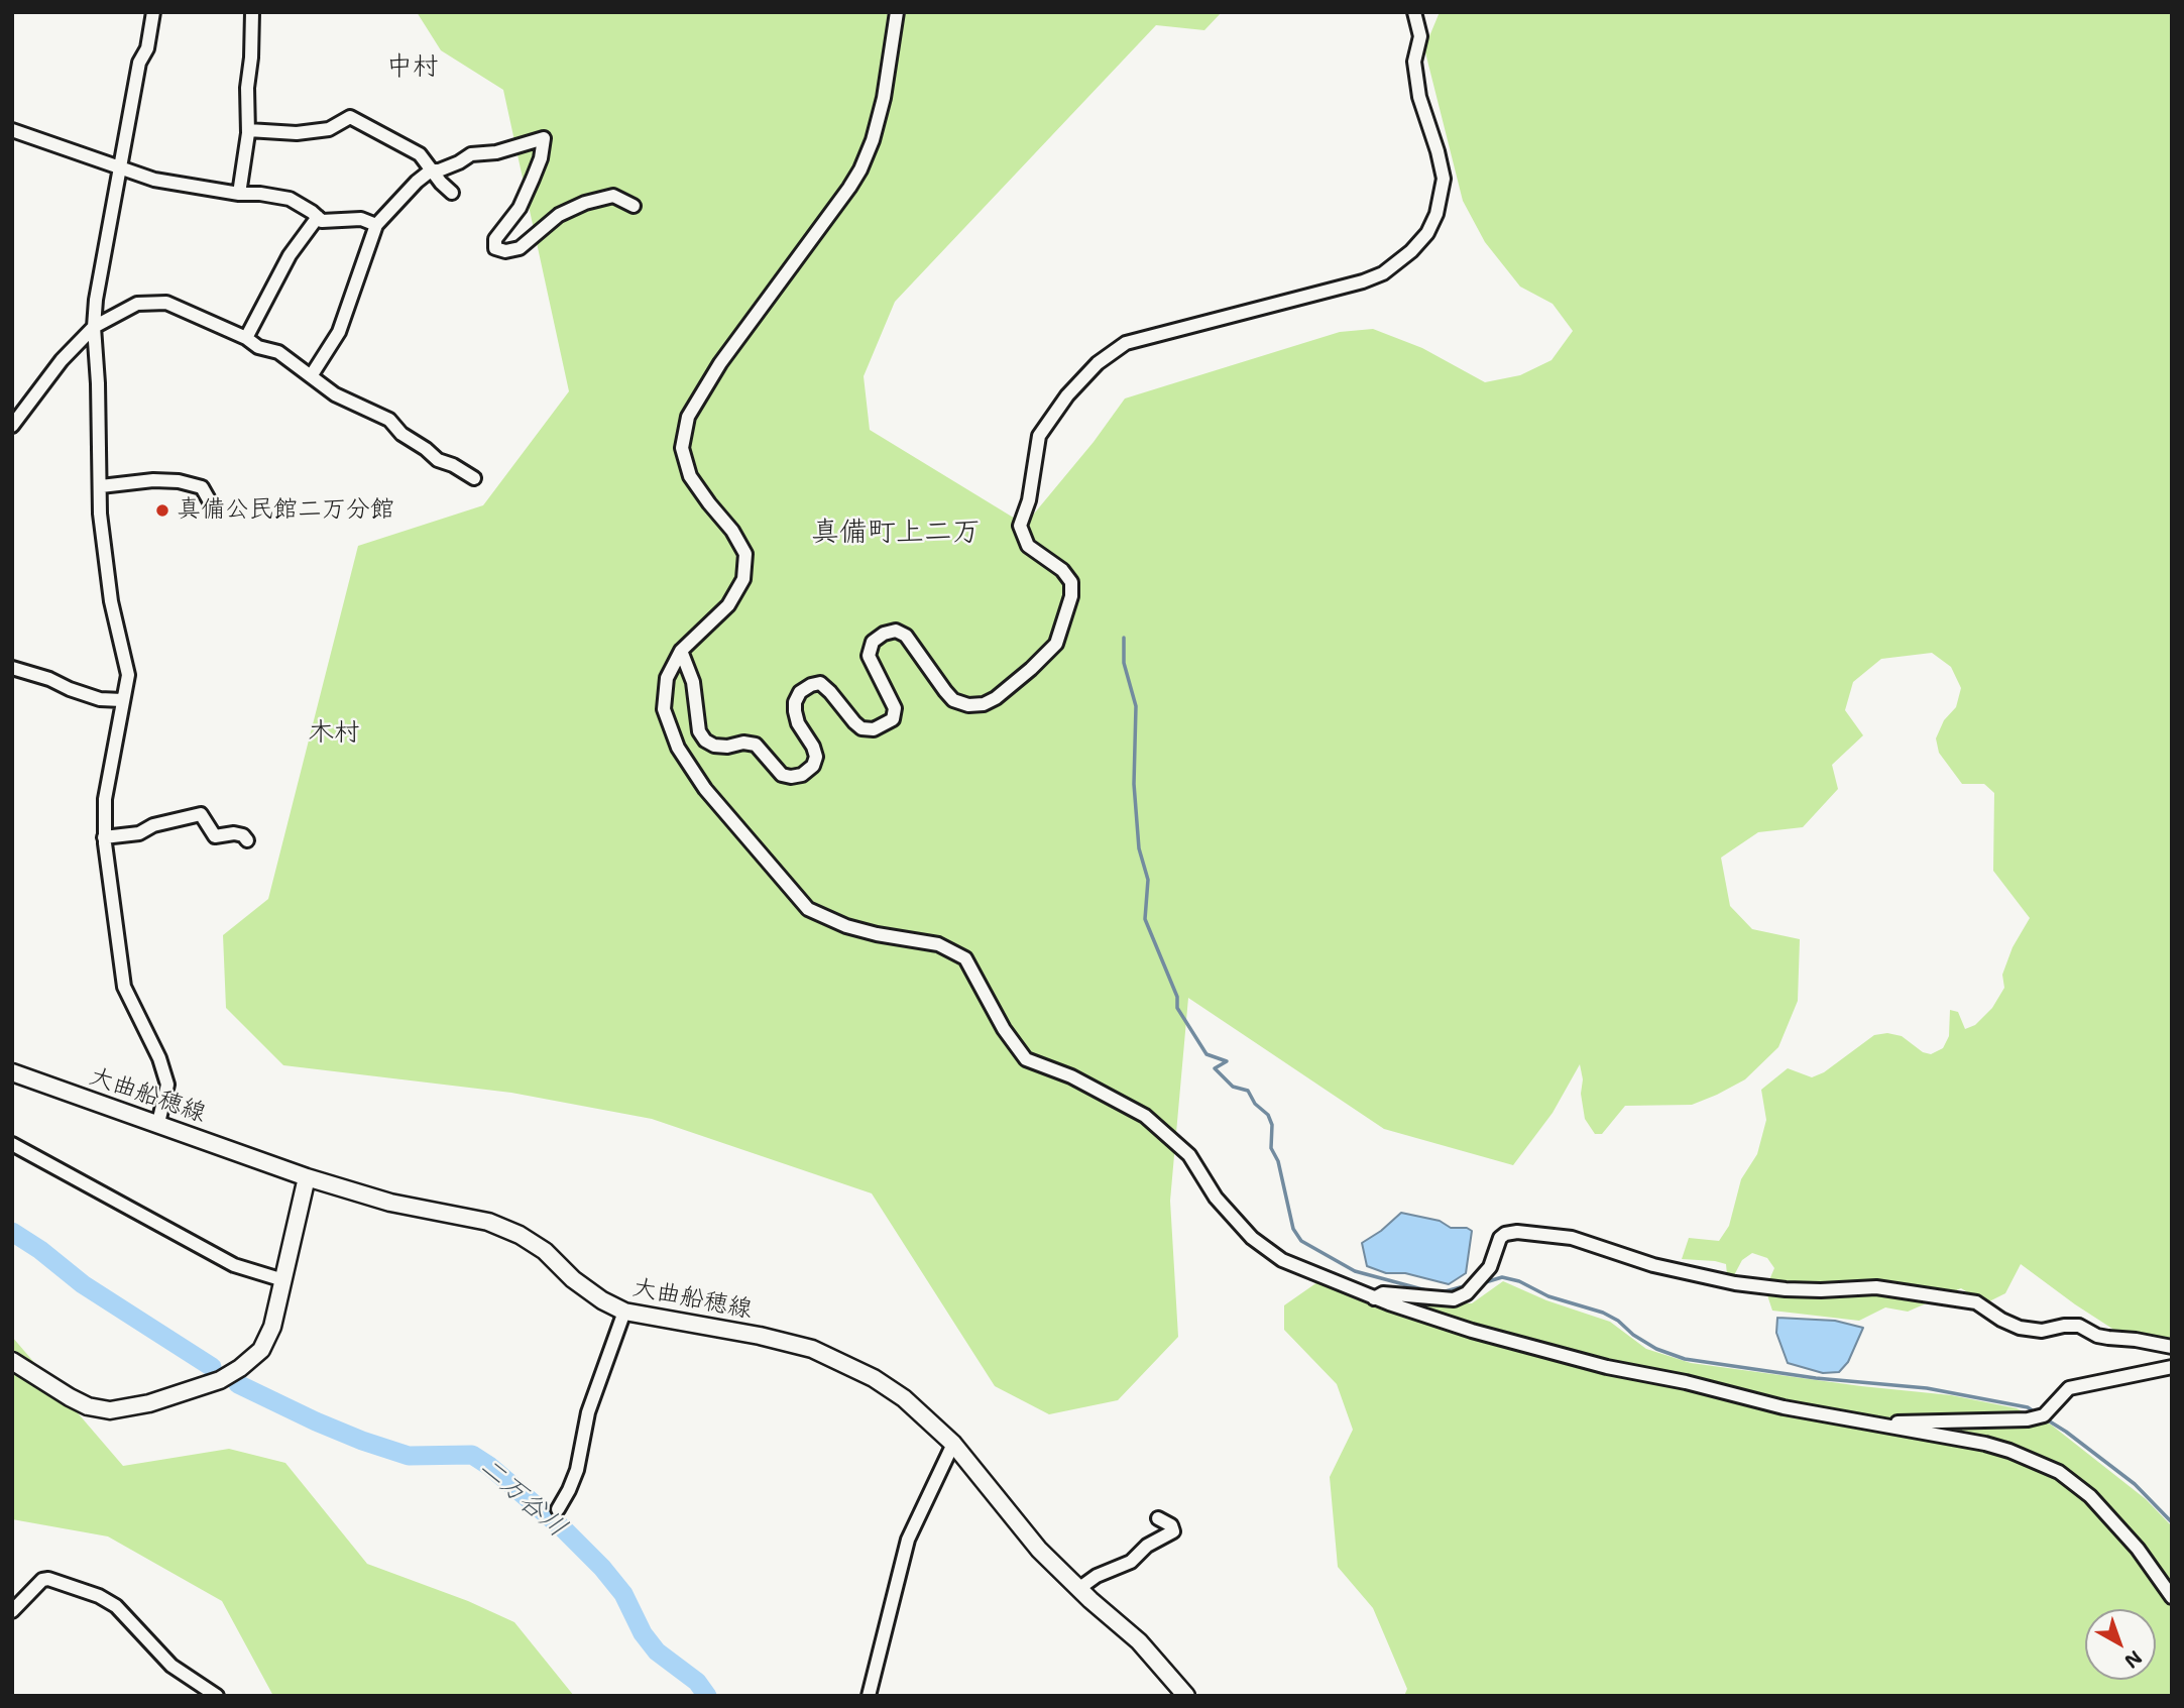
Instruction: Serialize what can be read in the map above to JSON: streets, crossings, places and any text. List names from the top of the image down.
{
  "streets": {
    "main road": ["大曲船穂線"]
  },
  "districts": ["中村", "真備町上二万", "木村"],
  "water": ["二万谷川"],
  "places": ["真備公民館二万分館"],
  "north": "bottom right"
}
